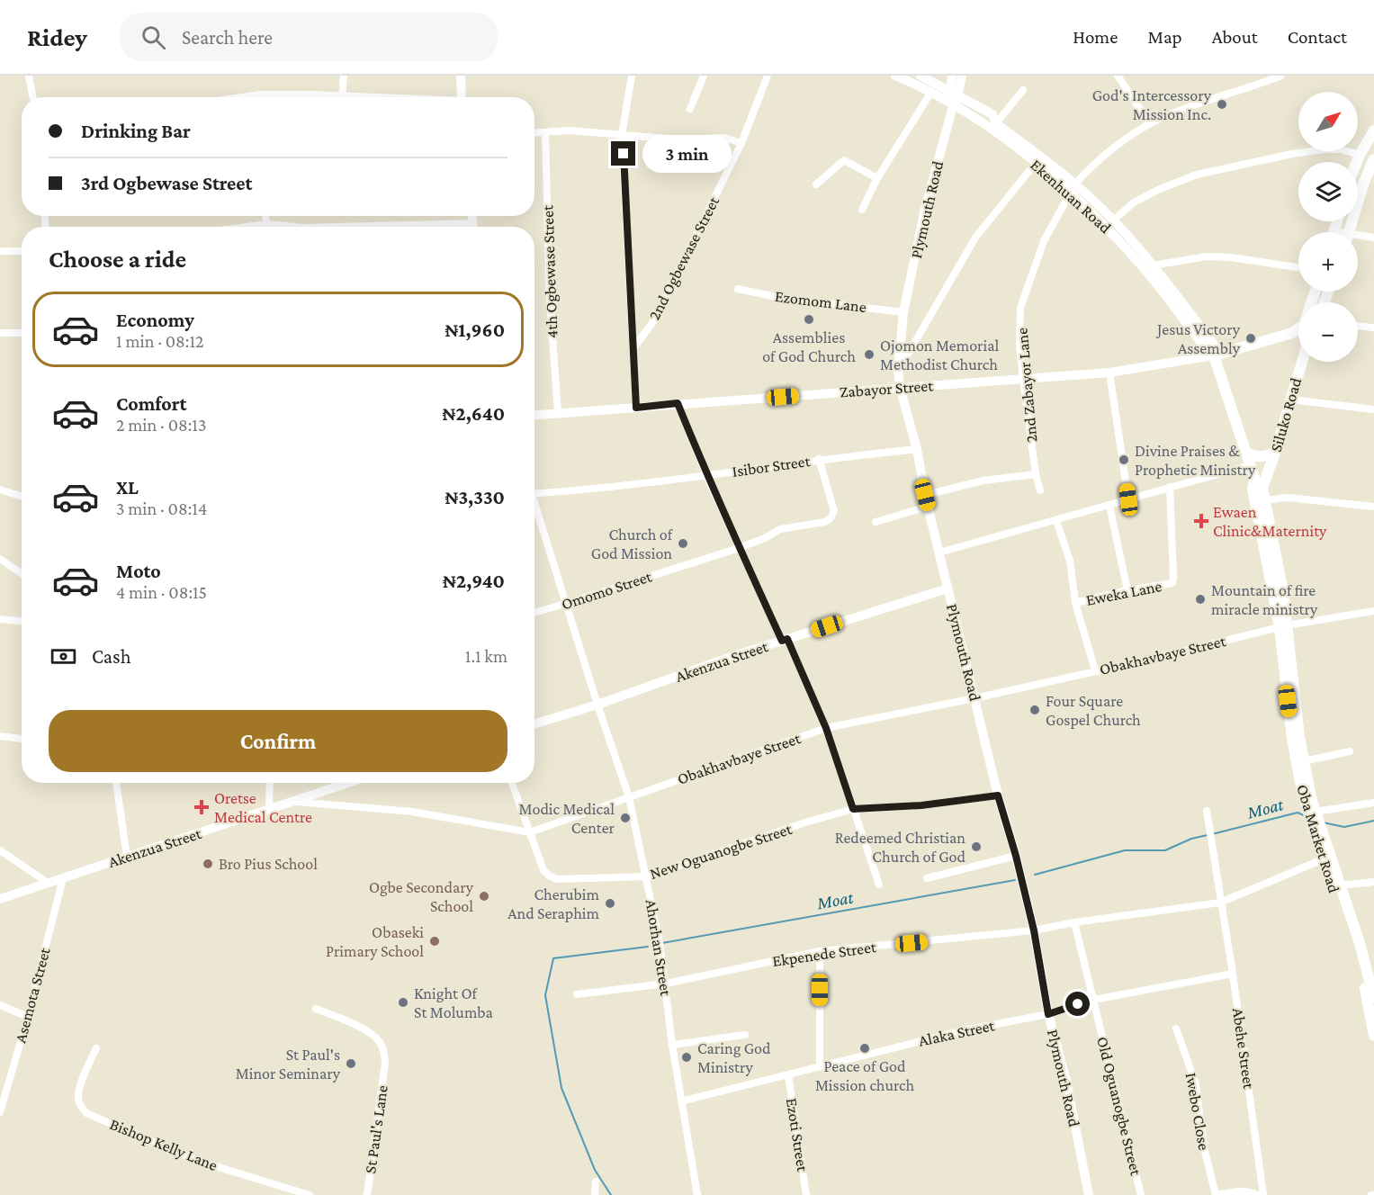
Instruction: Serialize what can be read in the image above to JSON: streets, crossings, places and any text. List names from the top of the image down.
{
  "streets": {
    "main road": [
      "Ekenhuan Road",
      "Zabayor Street",
      "Siluko Road",
      "Oba Market Road"
    ],
    "street": [
      "Plymouth Road",
      "2nd Ogbewase Street",
      "4th Ogbewase Street",
      "Ezomom Lane",
      "2nd Zabayor Lane",
      "Isibor Street",
      "Omomo Street",
      "Eweka Lane",
      "Obakhavbaye Street",
      "Akenzua Street",
      "New Oguanogbe Street",
      "Ahorhan Street",
      "Ekpenede Street",
      "Asemota Street",
      "Alaka Street",
      "Abehe Street",
      "Old Oguanogbe Street",
      "Iwebo Close",
      "St Paul's Lane",
      "Ezoti Street",
      "Bishop Kelly Lane"
    ]
  },
  "crossings": [
    ["Ekenhuan Road", "Plymouth Road"],
    ["Ekenhuan Road", "2nd Zabayor Lane"],
    ["Ekenhuan Road", "Zabayor Street"],
    ["Ekenhuan Road", "Siluko Road"],
    ["Ekenhuan Road", "Oba Market Road"],
    ["Plymouth Road", "Ezomom Lane"],
    ["Plymouth Road", "Zabayor Street"],
    ["Plymouth Road", "Isibor Street"],
    ["Plymouth Road", "Obakhavbaye Street"],
    ["Plymouth Road", "Akenzua Street"],
    ["Plymouth Road", "New Oguanogbe Street"],
    ["Plymouth Road", "Ekpenede Street"],
    ["Plymouth Road", "Alaka Street"],
    ["4th Ogbewase Street", "Zabayor Street"],
    ["2nd Zabayor Lane", "Zabayor Street"],
    ["Siluko Road", "Oba Market Road"],
    ["Isibor Street", "Omomo Street"],
    ["Omomo Street", "Ahorhan Street"],
    ["Obakhavbaye Street", "Akenzua Street"],
    ["Obakhavbaye Street", "Oba Market Road"],
    ["Obakhavbaye Street", "New Oguanogbe Street"],
    ["Obakhavbaye Street", "Ahorhan Street"],
    ["Akenzua Street", "Ahorhan Street"],
    ["Akenzua Street", "Asemota Street"],
    ["Oba Market Road", "Ekpenede Street"],
    ["New Oguanogbe Street", "Ahorhan Street"],
    ["Ahorhan Street", "Ekpenede Street"],
    ["Ahorhan Street", "Alaka Street"],
    ["Ekpenede Street", "Abehe Street"],
    ["Ekpenede Street", "Old Oguanogbe Street"],
    ["Alaka Street", "Abehe Street"],
    ["Alaka Street", "Old Oguanogbe Street"],
    ["Alaka Street", "Ezoti Street"]
  ],
  "water": ["Moat"],
  "places": {
    "other": [
      "God's Intercessory Mission Inc.",
      "Assemblies of God Church",
      "Jesus Victory Assembly",
      "Ojomon Memorial Methodist Church",
      "Divine Praises & Prophetic Ministry",
      "Church of God Mission",
      "Mountain of fire miracle ministry",
      "Four Square Gospel Church",
      "Modic Medical Center",
      "Redeemed Christian Church of God",
      "Bro Pius School",
      "Ogbe Secondary School",
      "Cherubim And Seraphim",
      "Obaseki Primary School",
      "Knight Of St Molumba",
      "Peace of God Mission church",
      "Caring God Ministry",
      "St Paul's Minor Seminary"
    ],
    "health": ["Ewaen Clinic&Maternity", "Oretse Medical Centre"]
  },
  "north": "top right",
  "page": {
    "header": "Ridey",
    "search": "Search here",
    "nav": [
      "Home",
      "Map",
      "About",
      "Contact"
    ],
    "map_buttons": ["+", "−"],
    "banner": ["Drinking Bar", "3rd Ogbewase Street"],
    "bubble": "3 min",
    "heading": "Choose a ride",
    "list": [
      {
        "name": "Economy",
        "note": "1 min · 08:12",
        "value": "₦1,960"
      },
      {
        "name": "Comfort",
        "note": "2 min · 08:13",
        "value": "₦2,640"
      },
      {
        "name": "XL",
        "note": "3 min · 08:14",
        "value": "₦3,330"
      },
      {
        "name": "Moto",
        "note": "4 min · 08:15",
        "value": "₦2,940"
      }
    ],
    "pay": ["Cash", "1.1 km"],
    "buttons": "Confirm"
  }
}
